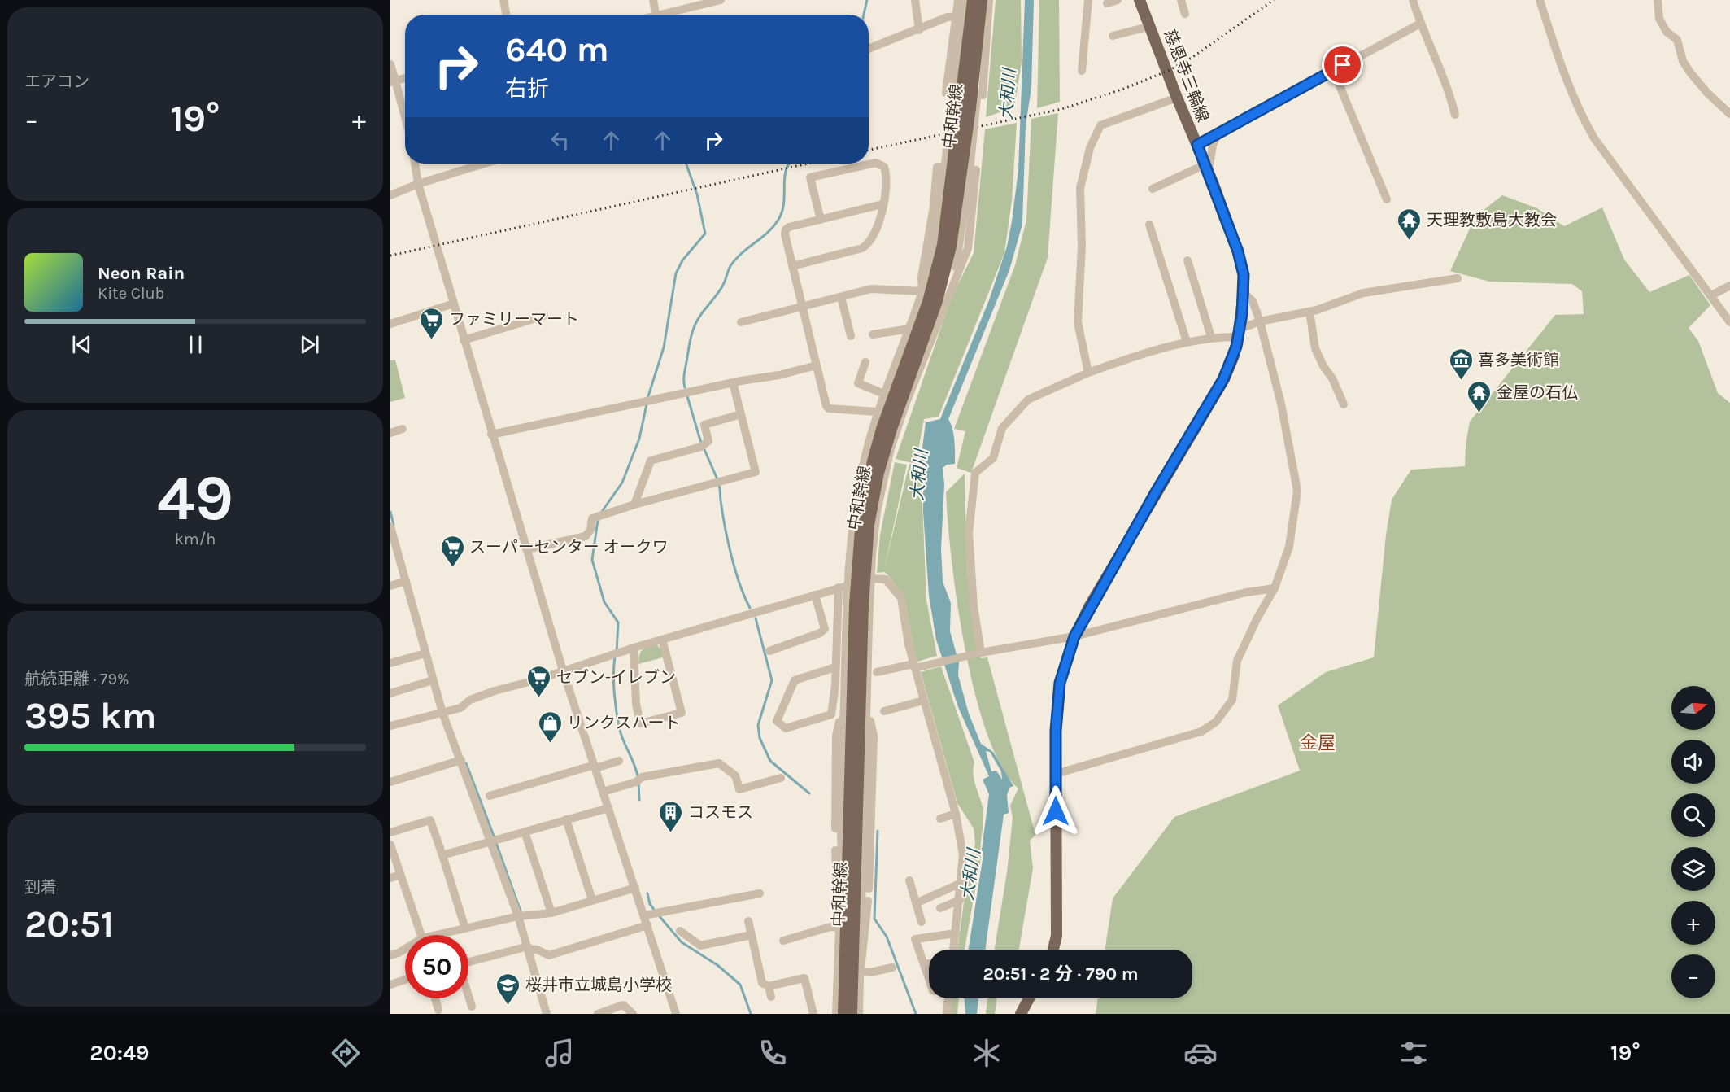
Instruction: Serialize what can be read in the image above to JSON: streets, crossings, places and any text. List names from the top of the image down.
{
  "streets": {
    "main road": ["慈恩寺三輪線", "中和幹線"]
  },
  "districts": ["金屋"],
  "water": ["大和川"],
  "places": {
    "temple": ["天理教敷島大教会", "金屋の石仏"],
    "supermarket": ["ファミリーマート", "スーパーセンター オークワ", "セブン-イレブン"],
    "museum": ["喜多美術館"],
    "shop": ["リンクスハート"],
    "building": ["コスモス"],
    "school or university": ["桜井市立城島小学校"]
  },
  "north": "right",
  "page": {
    "tile": [
      "エアコン",
      ["49", "km/h"],
      ["航続距離 · 79%", "395 km"],
      ["到着", "20:51"]
    ],
    "turn": ["640 m", "右折"],
    "heat": ["−", "19°", "+"],
    "song": ["Neon Rain", "Kite Club"],
    "map_buttons": ["+", "−"],
    "limit": "50",
    "trip": "20:51 · 2 分 · 790 m",
    "tabs": ["20:49", "19°"]
  }
}
